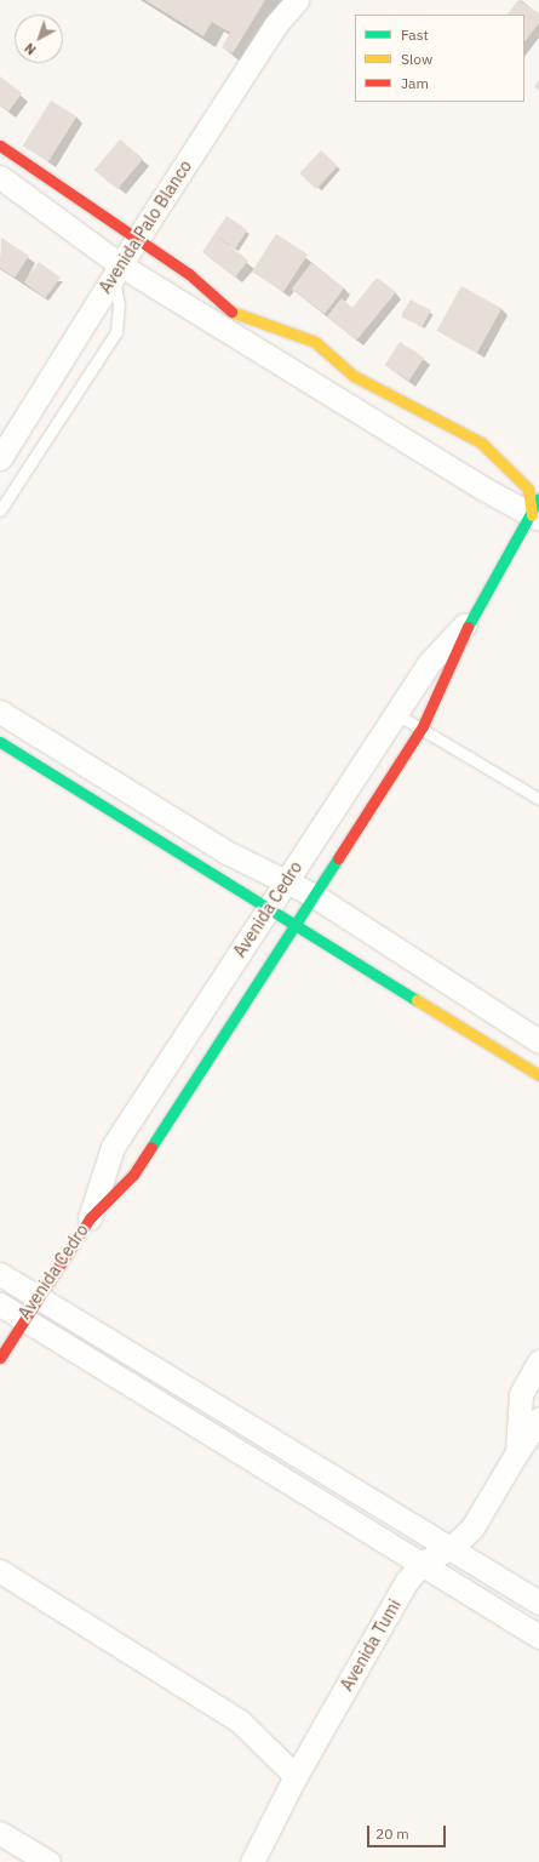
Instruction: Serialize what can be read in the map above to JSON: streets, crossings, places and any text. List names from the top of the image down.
{
  "streets": {
    "street": ["Avenida Palo Blanco", "Avenida Cedro", "Avenida Tumi"]
  },
  "legend": ["Fast", "Slow", "Jam"],
  "scale_bar": "20 m",
  "north": "bottom left"
}
